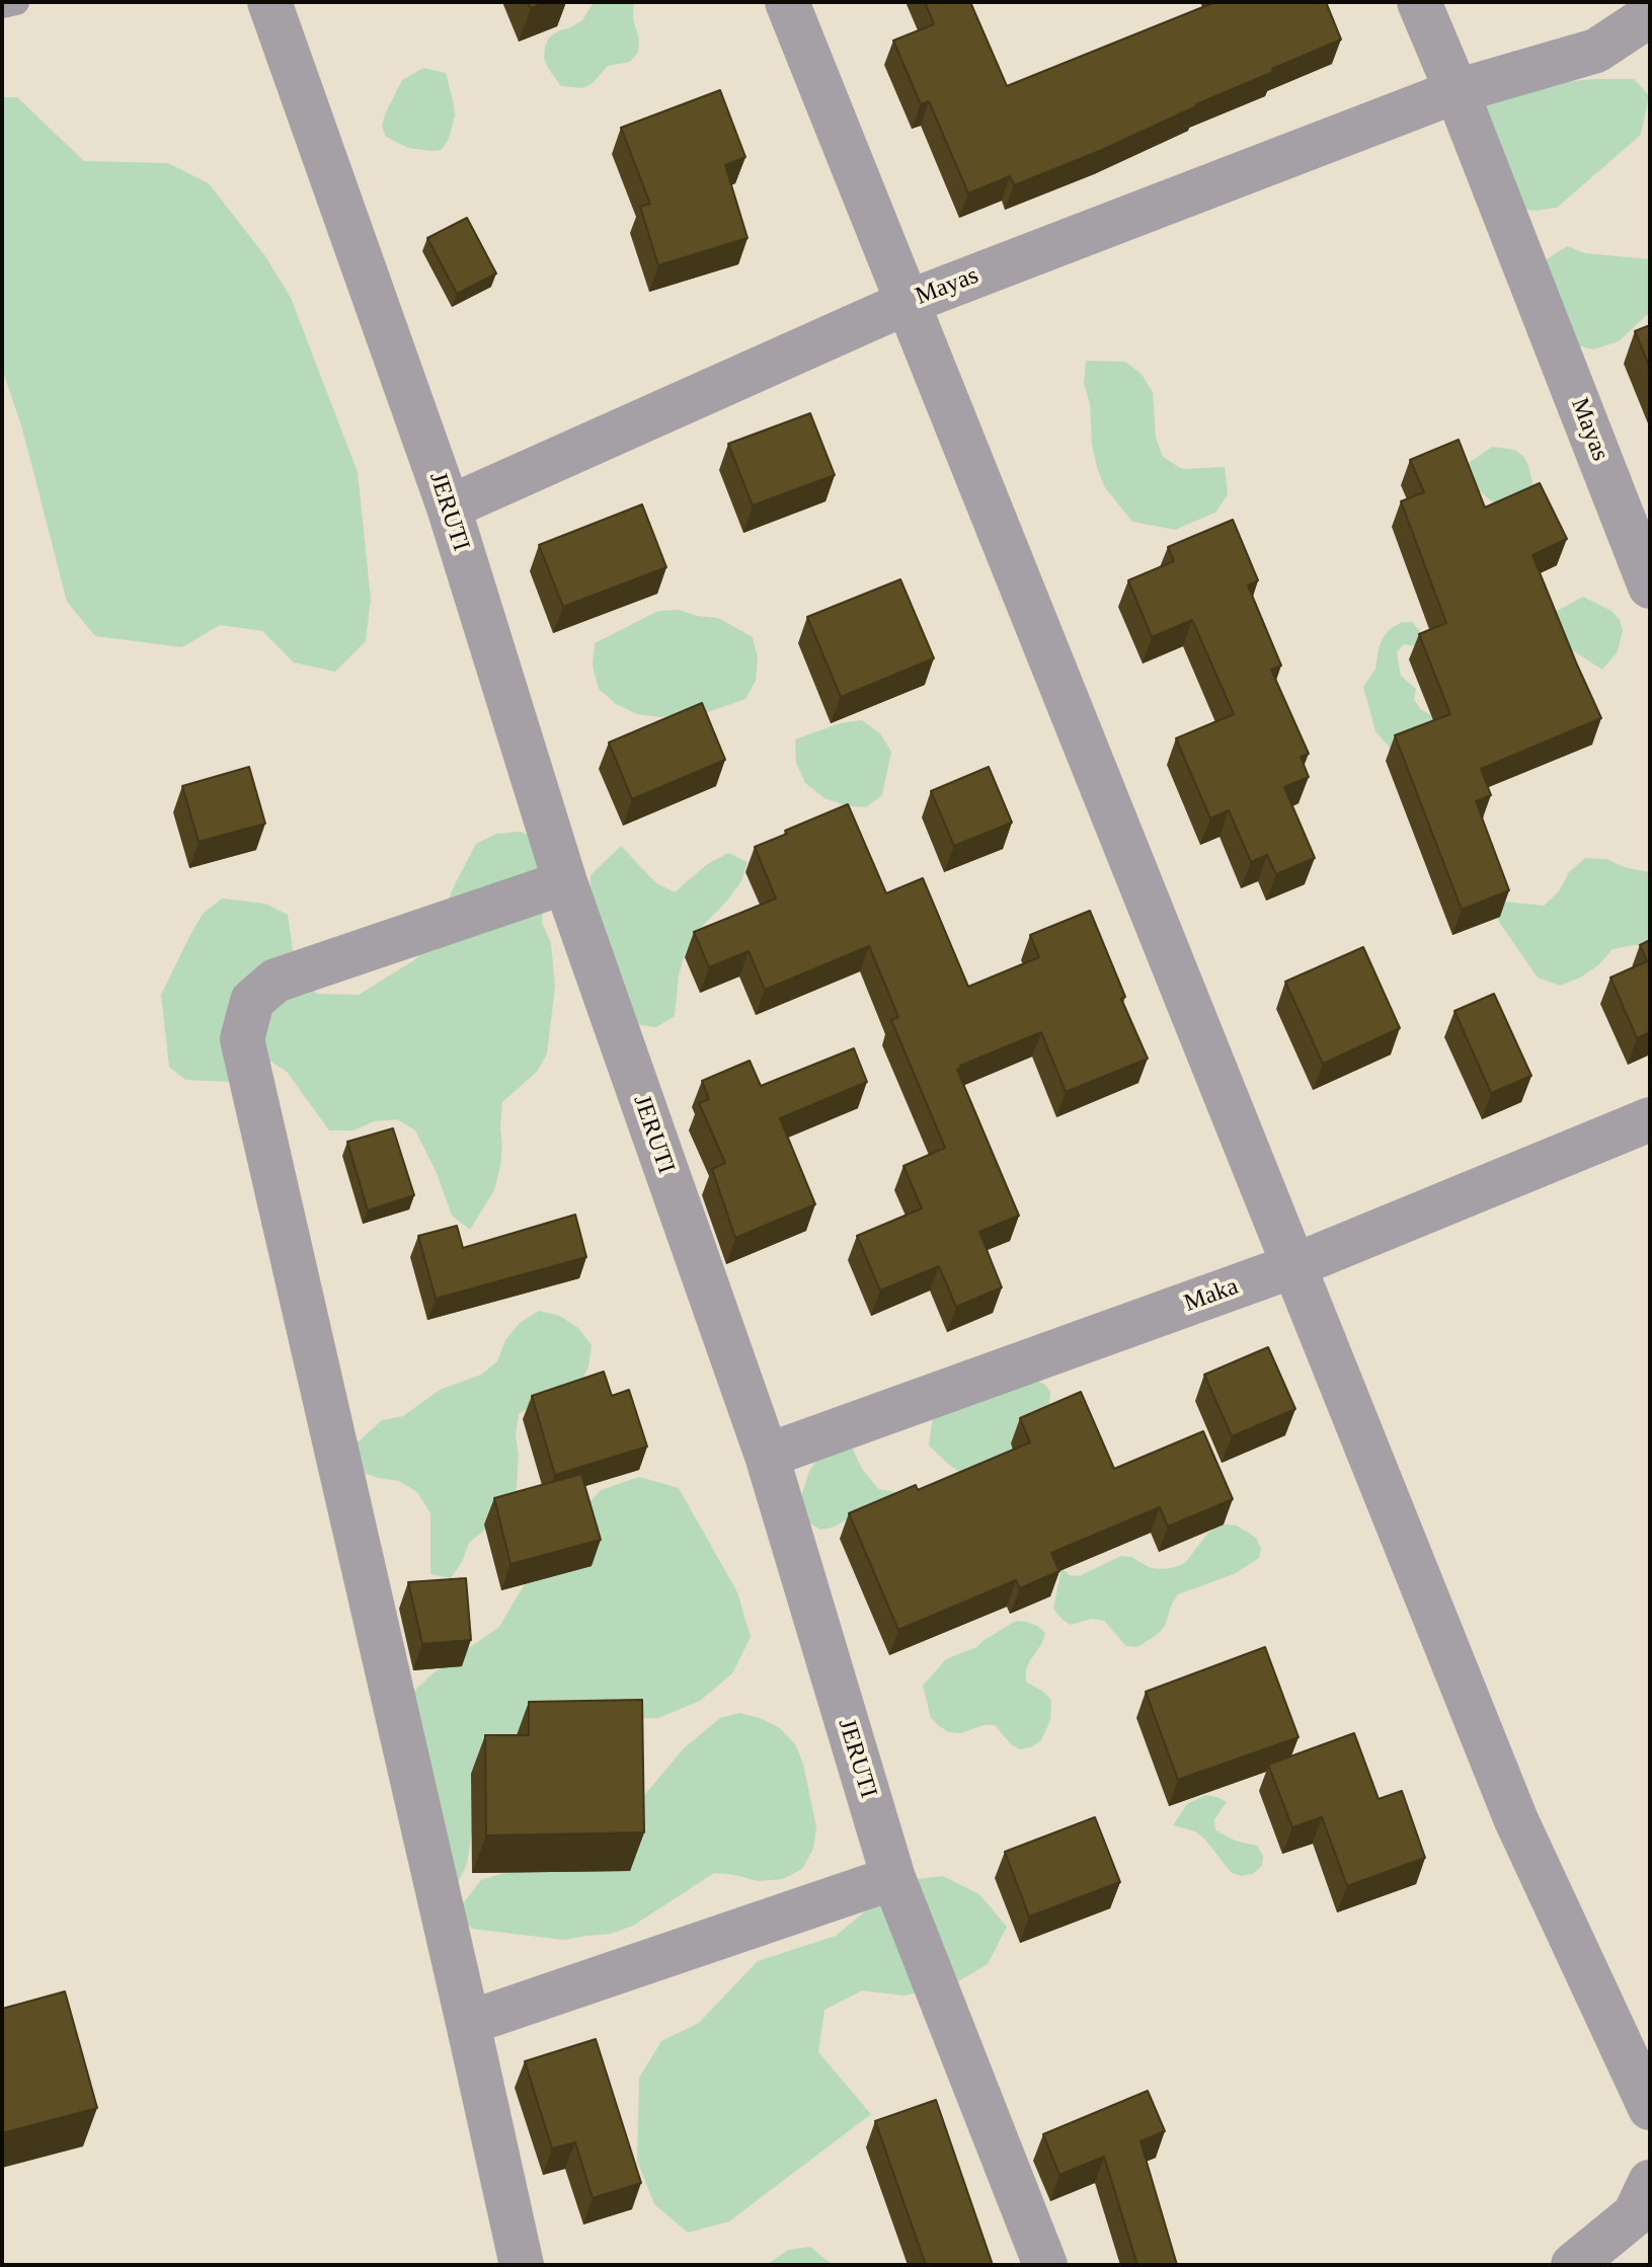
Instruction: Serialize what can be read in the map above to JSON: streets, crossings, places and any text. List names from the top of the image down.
{
  "streets": {
    "street": ["Mayas", "JERUTI", "Maka"]
  },
  "crossings": [
    ["Mayas", "JERUTI"],
    ["JERUTI", "Maka"]
  ]
}
